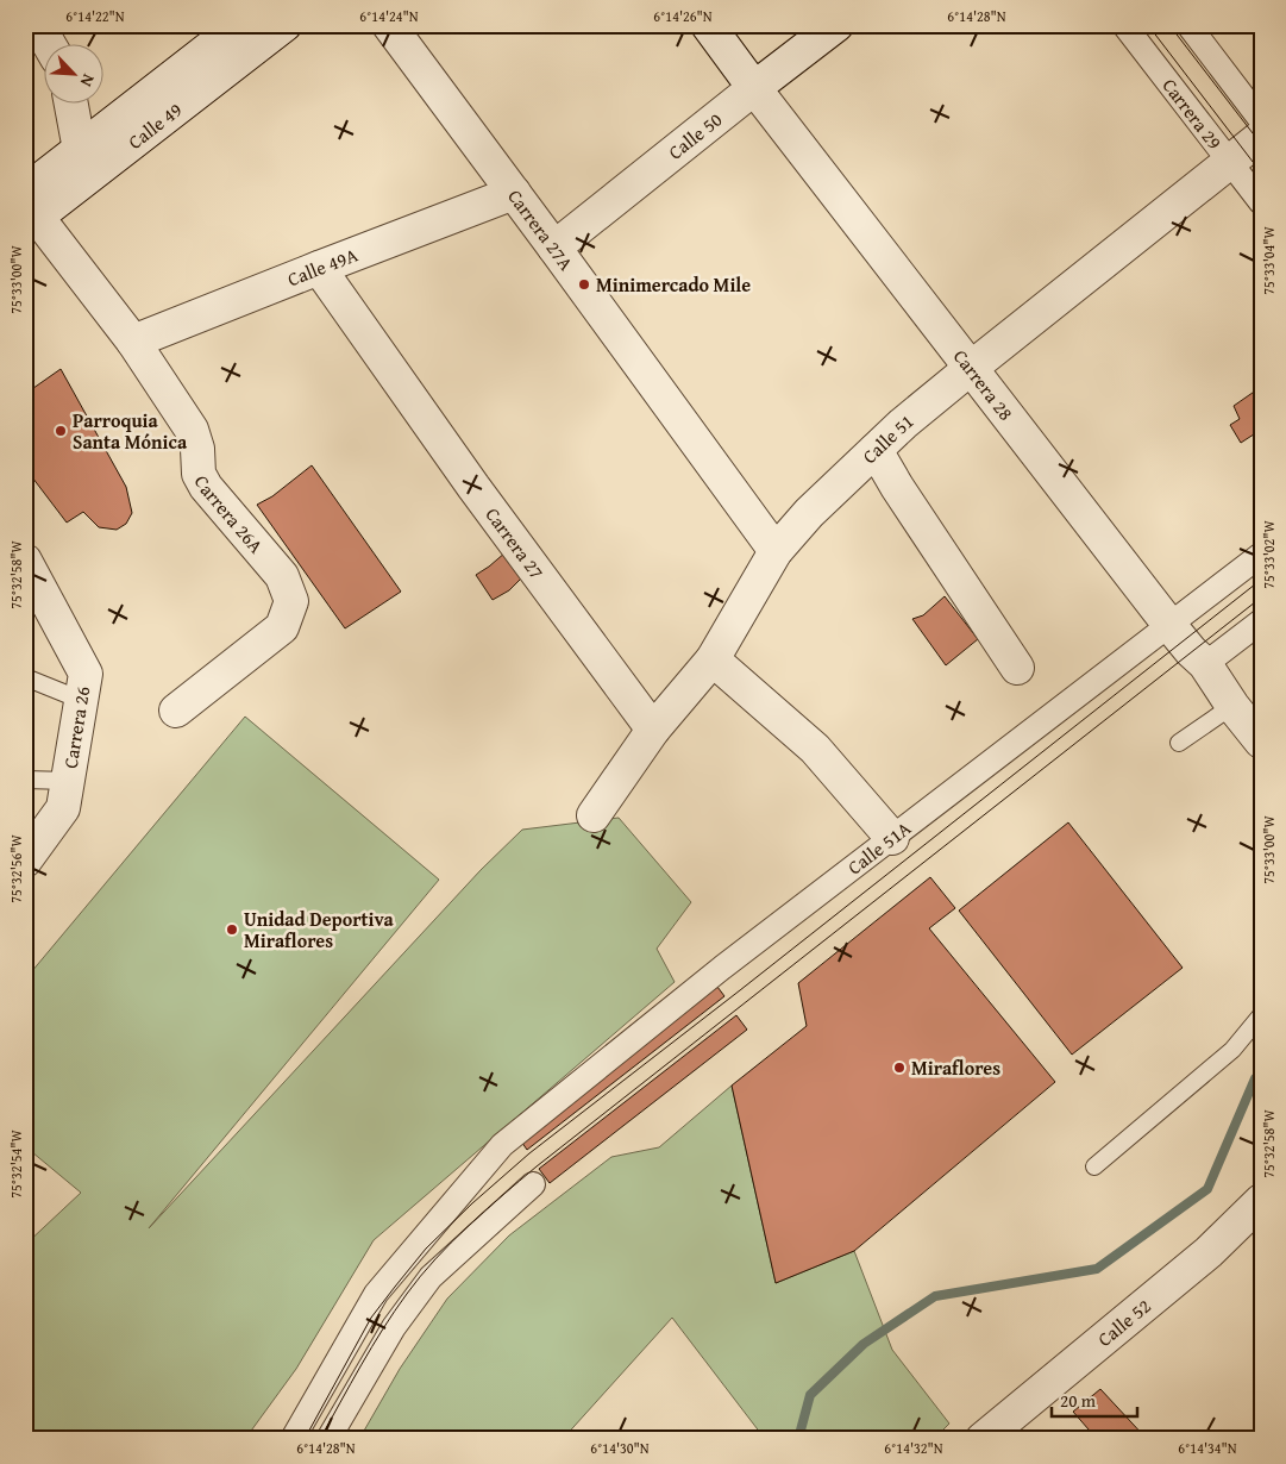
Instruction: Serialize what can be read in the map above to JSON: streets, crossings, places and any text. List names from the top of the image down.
{
  "streets": {
    "street": [
      "Carrera 29",
      "Calle 49",
      "Calle 50",
      "Carrera 27A",
      "Calle 49A",
      "Carrera 28",
      "Calle 51",
      "Carrera 26A",
      "Carrera 27",
      "Carrera 26",
      "Calle 51A",
      "Calle 52"
    ]
  },
  "crossings": [
    ["Carrera 29", "Calle 51"],
    ["Calle 49", "Carrera 26A"],
    ["Calle 50", "Carrera 27A"],
    ["Calle 50", "Carrera 28"],
    ["Carrera 27A", "Calle 49A"],
    ["Carrera 27A", "Calle 51"],
    ["Calle 49A", "Carrera 26A"],
    ["Calle 49A", "Carrera 27"],
    ["Carrera 28", "Calle 51"],
    ["Carrera 28", "Calle 51A"],
    ["Calle 51", "Carrera 27"]
  ],
  "places": [
    "Minimercado Mile",
    "Parroquia Santa Mónica",
    "Unidad Deportiva Miraflores",
    "Miraflores"
  ],
  "scale_bar": "20 m",
  "north": "bottom right",
  "coordinates": [
    "6°14'22\"N",
    "6°14'24\"N",
    "6°14'26\"N",
    "6°14'28\"N",
    "75°33'04\"W",
    "75°33'00\"W",
    "75°33'02\"W",
    "75°32'58\"W",
    "75°32'56\"W",
    "75°32'54\"W",
    "6°14'30\"N",
    "6°14'32\"N",
    "6°14'34\"N"
  ]
}
